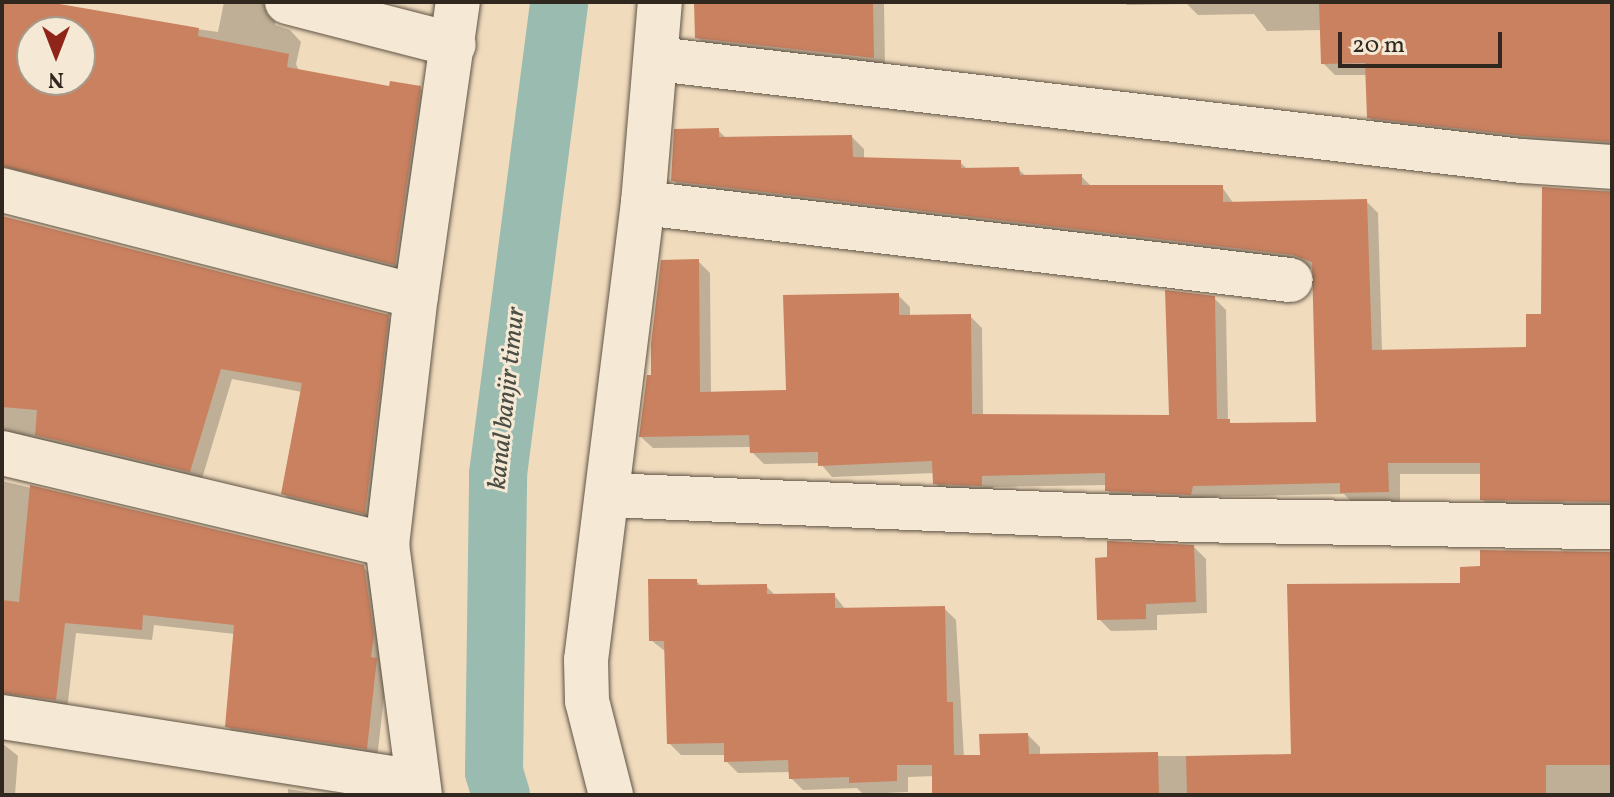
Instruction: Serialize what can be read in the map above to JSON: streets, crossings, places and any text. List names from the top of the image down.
{
  "water": ["kanal banjir timur"],
  "scale_bar": "20 m",
  "north": "bottom"
}
